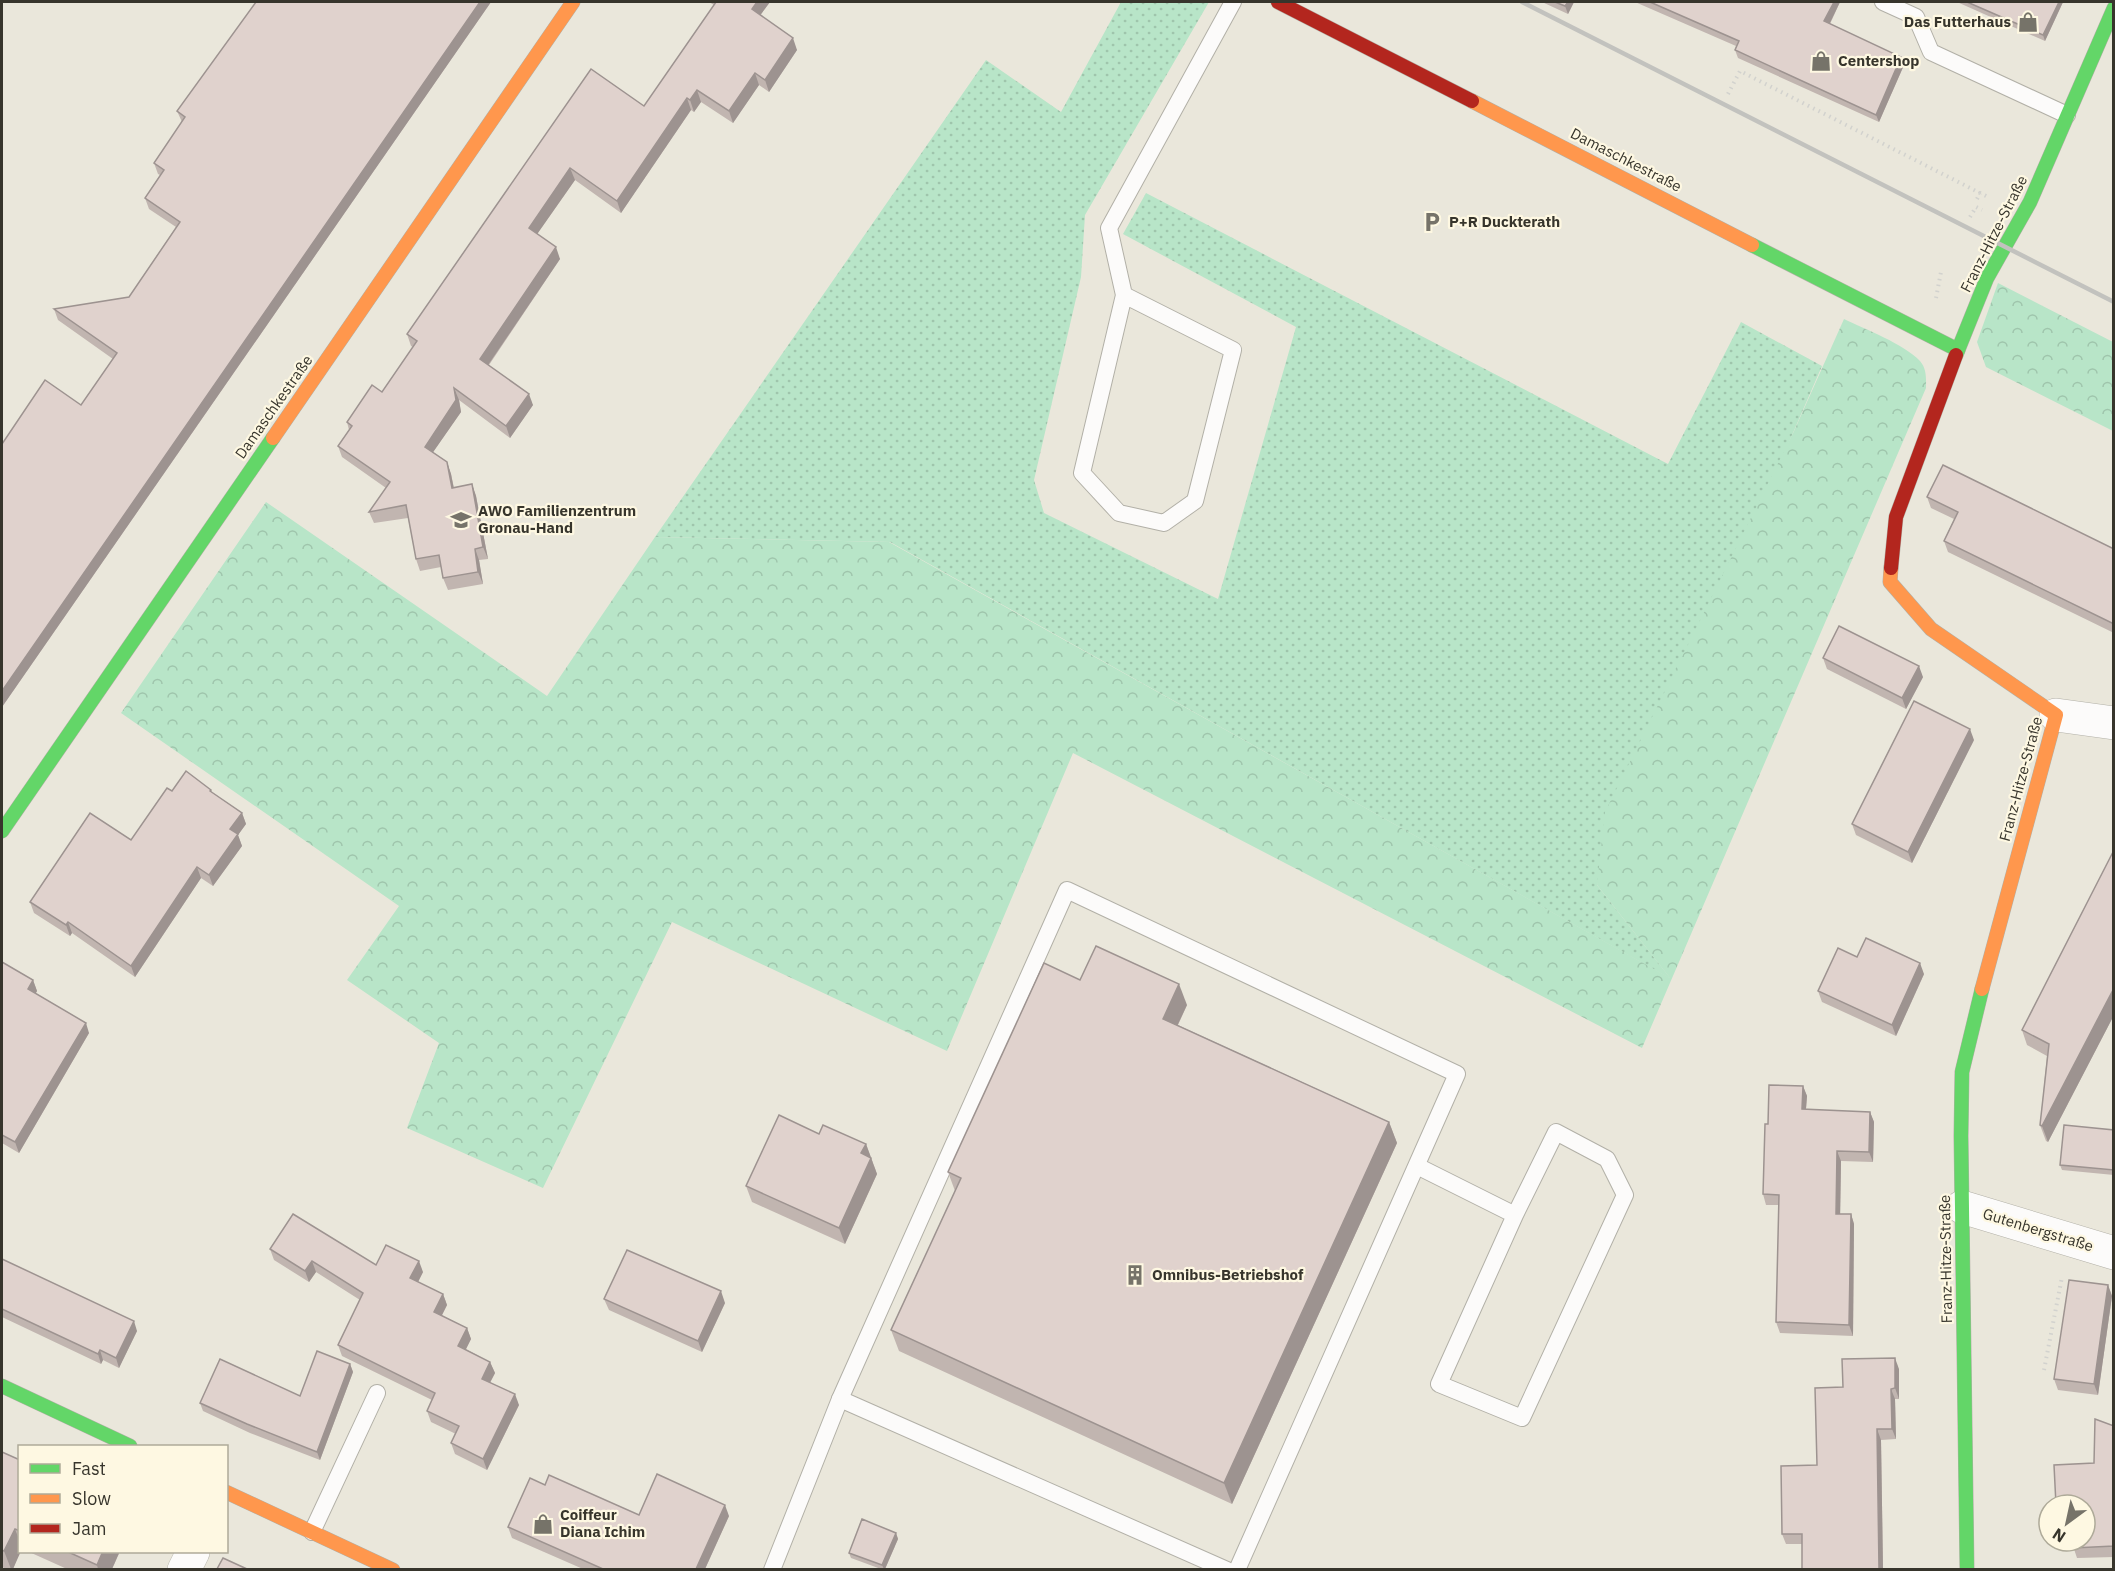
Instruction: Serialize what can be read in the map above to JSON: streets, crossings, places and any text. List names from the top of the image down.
{
  "streets": {
    "street": ["Damaschkestraße", "Franz-Hitze-Straße", "Gutenbergstraße"]
  },
  "crossings": [
    ["Damaschkestraße", "Franz-Hitze-Straße"],
    ["Franz-Hitze-Straße", "Gutenbergstraße"]
  ],
  "places": {
    "shop": ["Das Futterhaus", "Centershop", "Coiffeur Diana Ichim"],
    "parking": ["P+R Duckterath"],
    "school or university": ["AWO Familienzentrum Gronau-Hand"],
    "building": ["Omnibus-Betriebshof"]
  },
  "legend": ["Fast", "Slow", "Jam"],
  "north": "bottom left"
}
